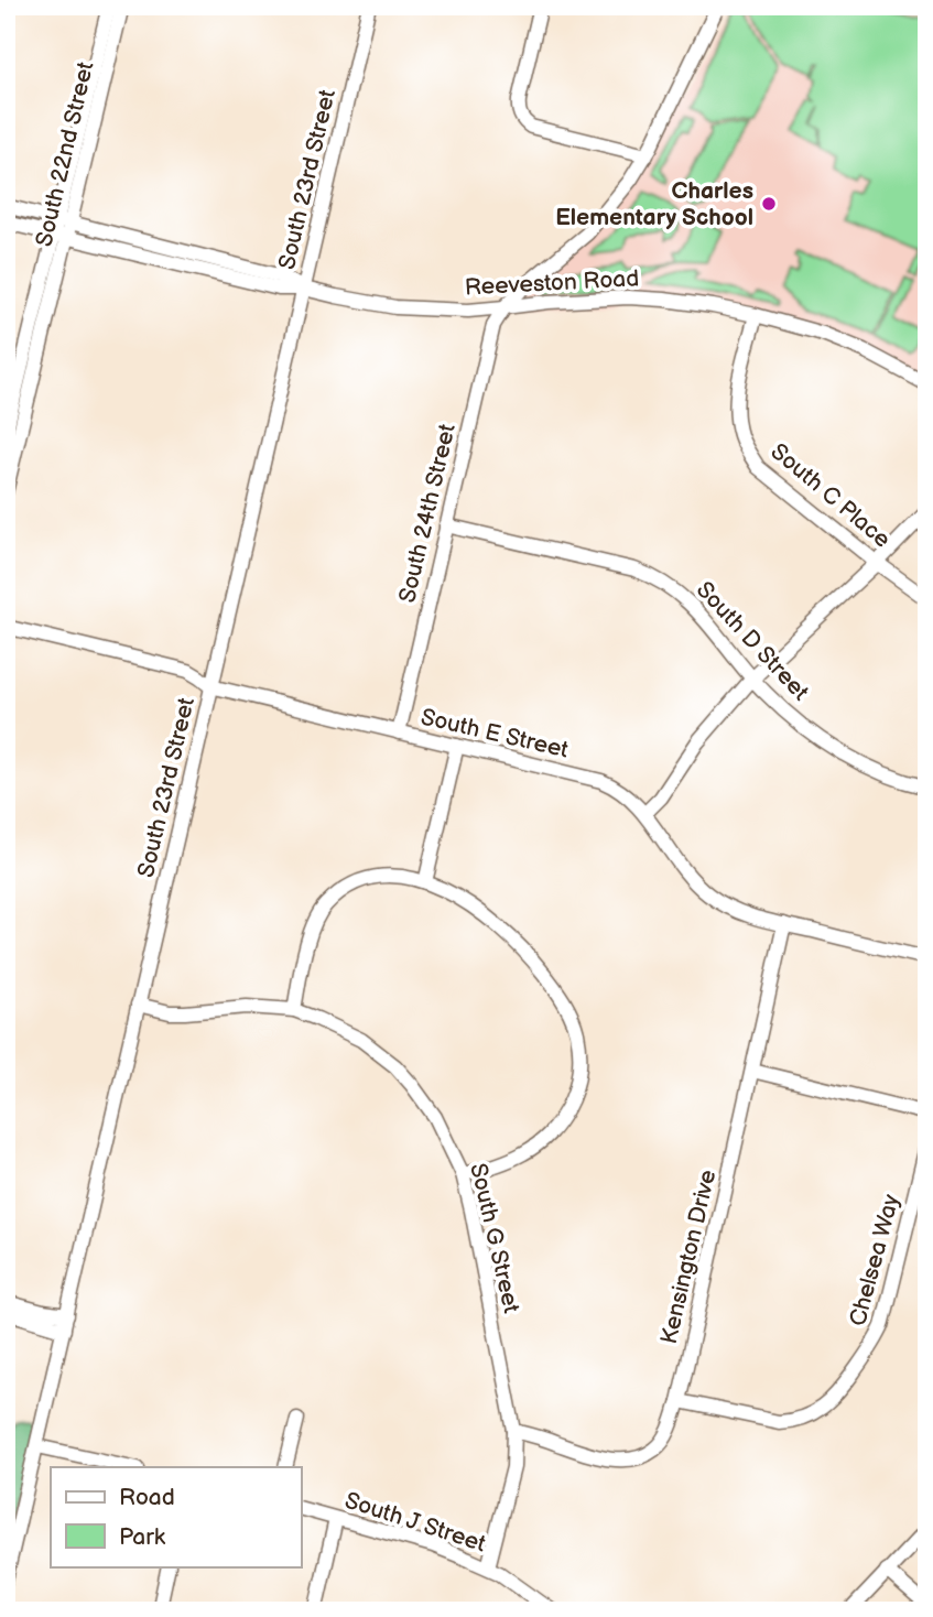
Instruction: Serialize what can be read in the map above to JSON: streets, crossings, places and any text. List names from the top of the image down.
{
  "streets": {
    "street": [
      "South 22nd Street",
      "South 23rd Street",
      "Reeveston Road",
      "South C Place",
      "South 24th Street",
      "South D Street",
      "South E Street",
      "South G Street",
      "Kensington Drive",
      "Chelsea Way",
      "South J Street"
    ]
  },
  "crossings": [
    ["South 22nd Street", "Reeveston Road"],
    ["South 23rd Street", "Reeveston Road"],
    ["South 23rd Street", "South E Street"],
    ["South 23rd Street", "South G Street"],
    ["Reeveston Road", "South C Place"],
    ["Reeveston Road", "South 24th Street"],
    ["South 24th Street", "South D Street"],
    ["South 24th Street", "South E Street"],
    ["South E Street", "Kensington Drive"],
    ["South G Street", "Kensington Drive"],
    ["South G Street", "South J Street"],
    ["Kensington Drive", "Chelsea Way"]
  ],
  "places": ["Charles Elementary School"],
  "legend": ["Road", "Park"]
}
